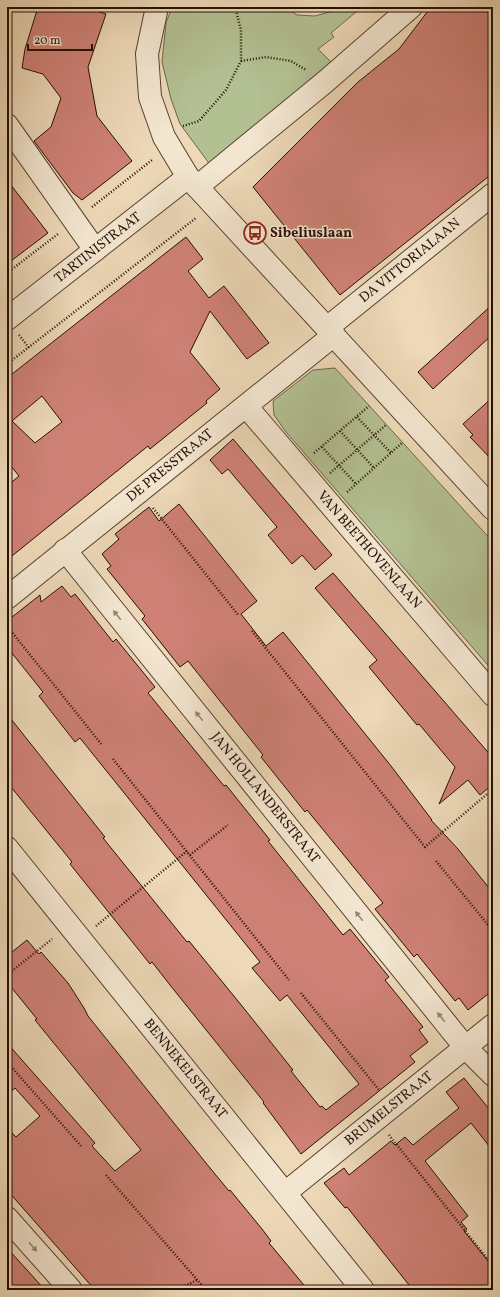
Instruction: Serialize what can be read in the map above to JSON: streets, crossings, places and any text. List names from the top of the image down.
{
  "streets": {
    "street": [
      "TARTINISTRAAT",
      "DA VITTORIALAAN",
      "DE PRESSTRAAT",
      "VAN BEETHOVENLAAN",
      "JAN HOLLANDERSTRAAT",
      "BENNEKELSTRAAT",
      "BRUMELSTRAAT"
    ]
  },
  "crossings": [
    ["DA VITTORIALAAN", "DE PRESSTRAAT"],
    ["DE PRESSTRAAT", "VAN BEETHOVENLAAN"],
    ["DE PRESSTRAAT", "JAN HOLLANDERSTRAAT"],
    ["JAN HOLLANDERSTRAAT", "BRUMELSTRAAT"],
    ["BENNEKELSTRAAT", "BRUMELSTRAAT"]
  ],
  "one_way": ["JAN HOLLANDERSTRAAT"],
  "places": {
    "bus stop": ["Sibeliuslaan"]
  },
  "scale_bar": "20 m"
}
